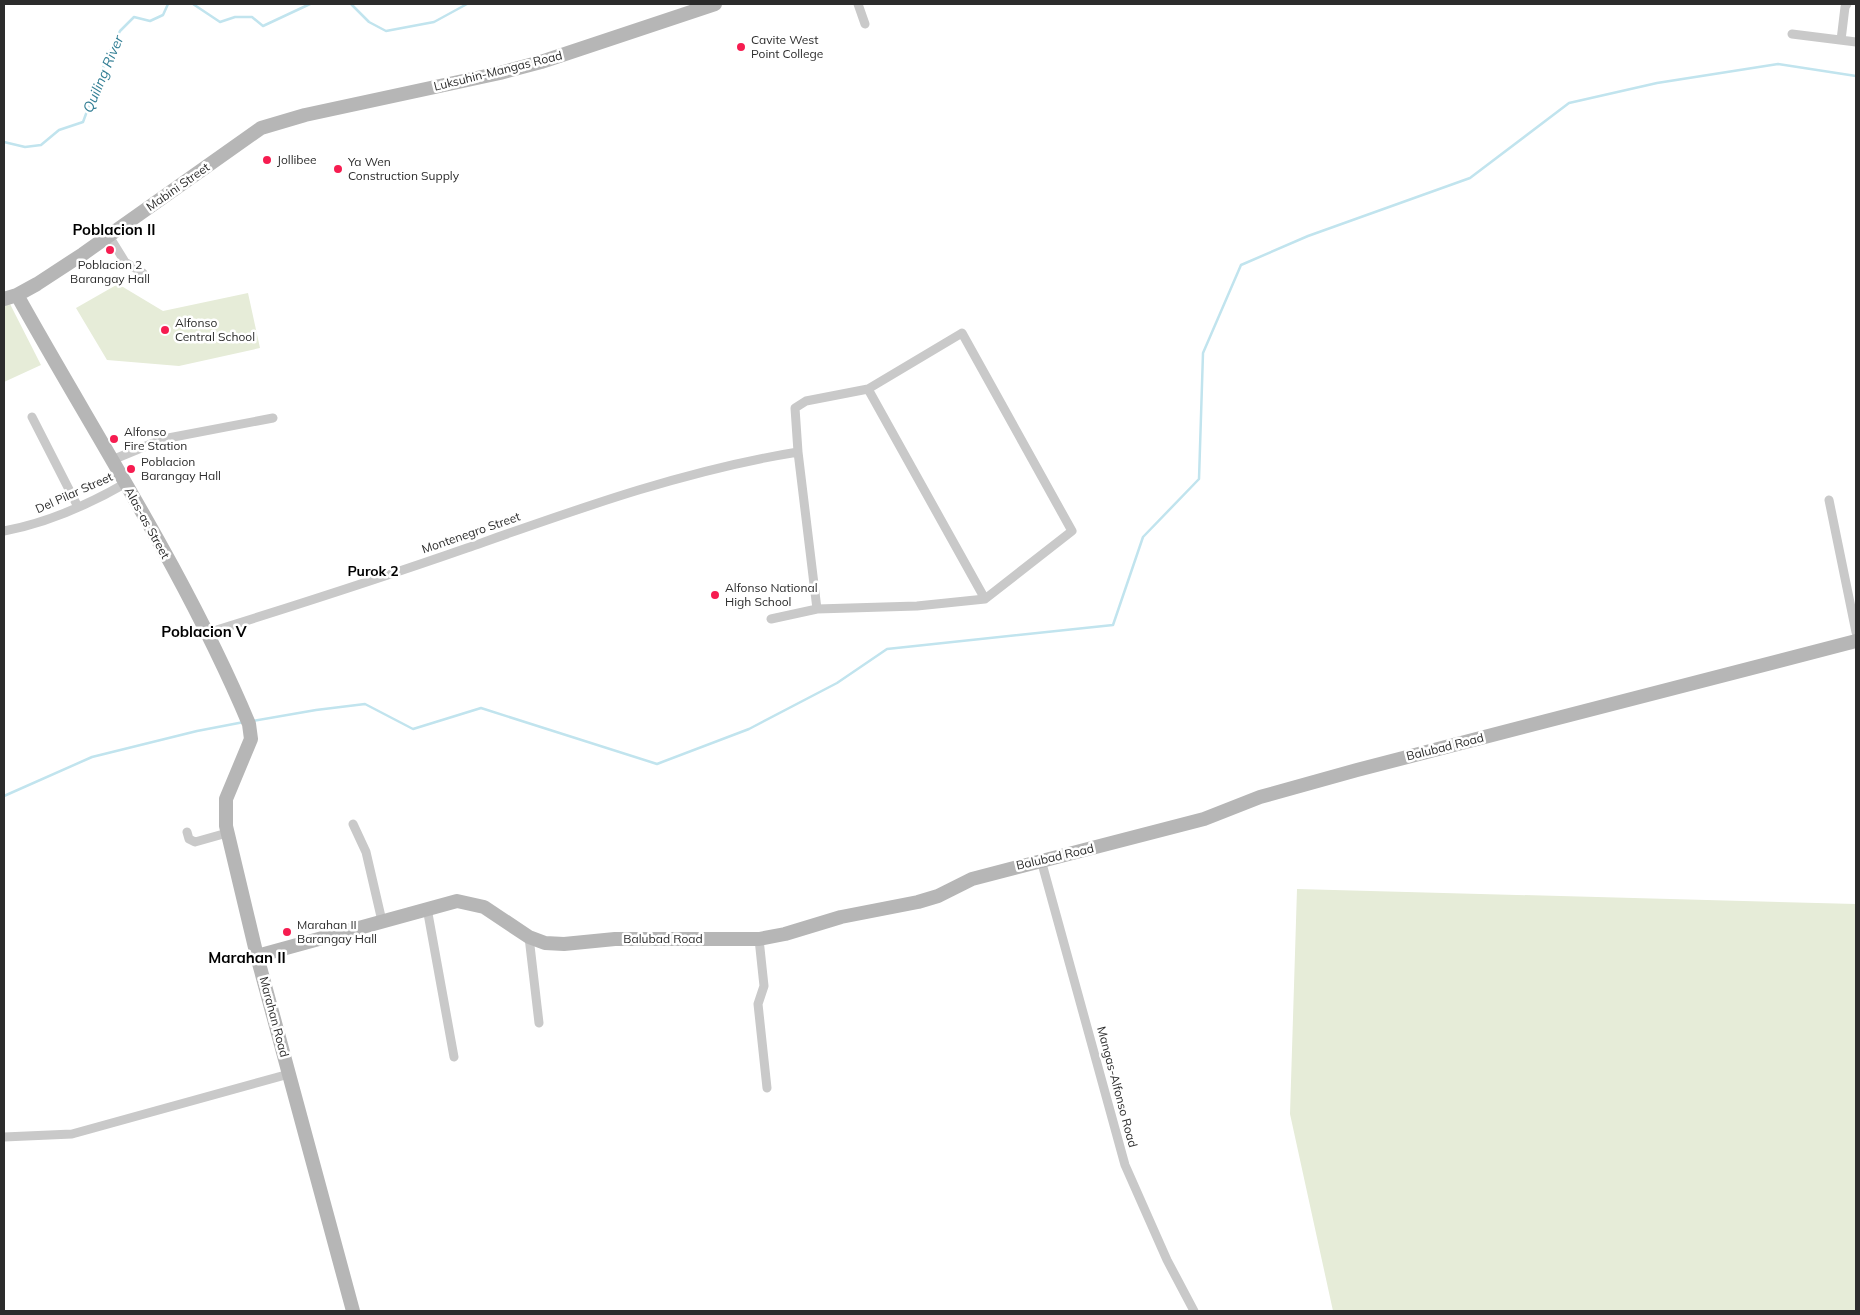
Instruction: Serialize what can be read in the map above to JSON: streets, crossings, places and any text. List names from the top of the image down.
{
  "streets": {
    "main road": [
      "Luksuhin-Mangas Road",
      "Mabini Street",
      "Alas-as Street",
      "Balubad Road",
      "Marahan Road"
    ],
    "street": ["Del Pilar Street", "Montenegro Street", "Mangas-Alfonso Road"]
  },
  "crossings": [
    ["Luksuhin-Mangas Road", "Mabini Street"],
    ["Mabini Street", "Alas-as Street"],
    ["Del Pilar Street", "Alas-as Street"],
    ["Alas-as Street", "Montenegro Street"],
    ["Alas-as Street", "Marahan Road"],
    ["Balubad Road", "Marahan Road"],
    ["Balubad Road", "Mangas-Alfonso Road"]
  ],
  "districts": [
    "Poblacion II",
    "Purok 2",
    "Poblacion V",
    "Marahan II"
  ],
  "water": ["Quiling River"],
  "places": [
    "Cavite West Point College",
    "Jollibee",
    "Ya Wen Construction Supply",
    "Poblacion 2 Barangay Hall",
    "Alfonso Central School",
    "Alfonso Fire Station",
    "Poblacion Barangay Hall",
    "Alfonso National High School",
    "Marahan II Barangay Hall"
  ]
}
